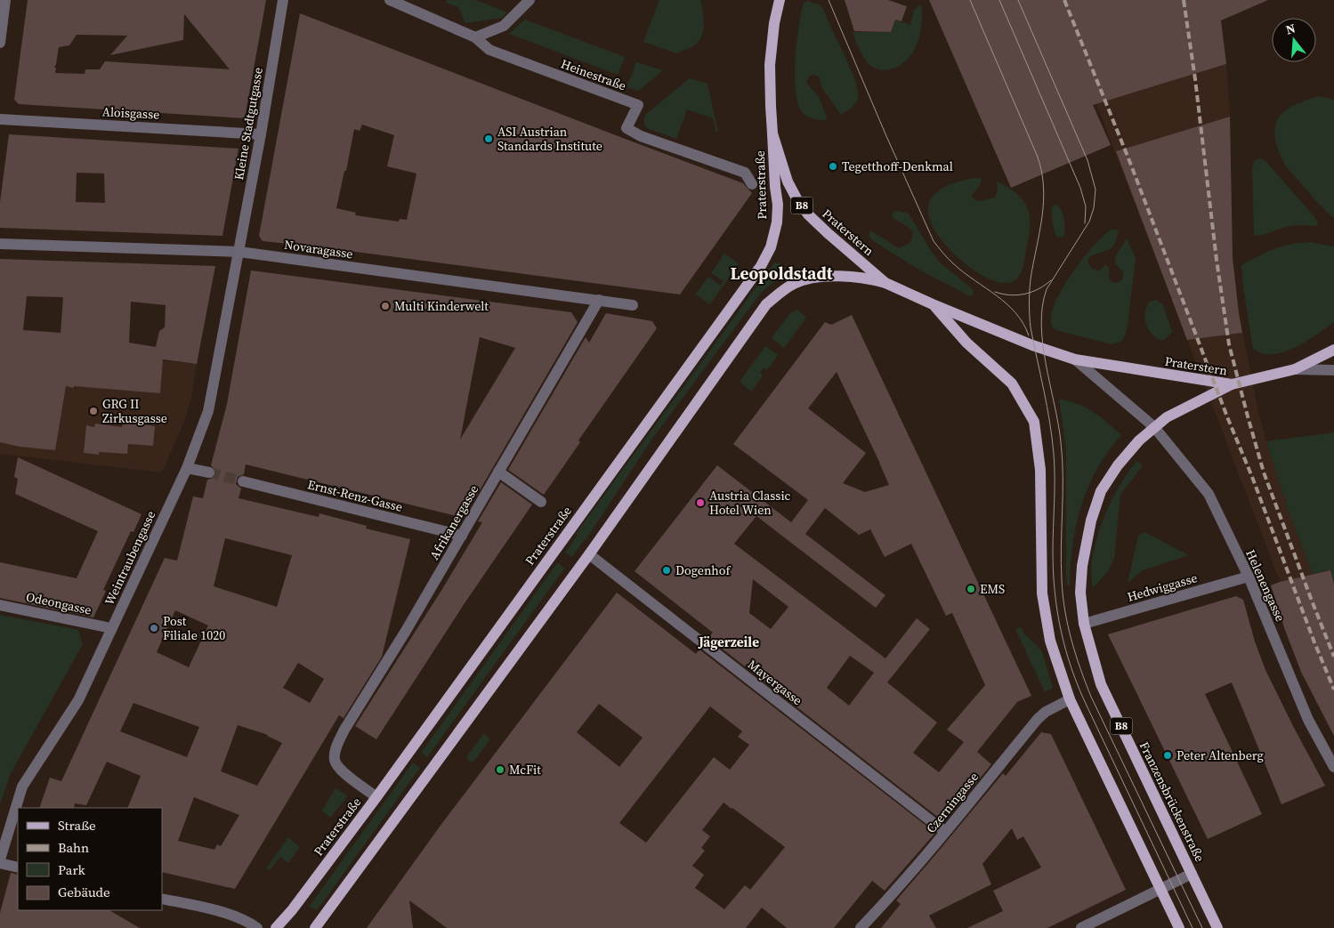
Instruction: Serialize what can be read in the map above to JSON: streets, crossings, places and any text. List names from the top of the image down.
{
  "streets": {
    "main road": [
      "Praterstraße",
      "B8",
      "Praterstern",
      "Franzensbrückenstraße"
    ],
    "street": [
      "Heinestraße",
      "Aloisgasse",
      "Kleine Stadtgutgasse",
      "Novaragasse",
      "Ernst-Renz-Gasse",
      "Afrikanergasse",
      "Weintraubengasse",
      "Helenengasse",
      "Hedwiggasse",
      "Odeongasse",
      "Mayergasse",
      "Czerningasse"
    ]
  },
  "crossings": [
    ["Aloisgasse", "Kleine Stadtgutgasse"],
    ["Kleine Stadtgutgasse", "Novaragasse"],
    ["Kleine Stadtgutgasse", "Weintraubengasse"],
    ["Praterstraße", "Praterstern"],
    ["Praterstraße", "Afrikanergasse"],
    ["B8", "Praterstern"],
    ["B8", "Czerningasse"],
    ["Praterstern", "Helenengasse"],
    ["Praterstern", "Franzensbrückenstraße"],
    ["Novaragasse", "Afrikanergasse"],
    ["Novaragasse", "Weintraubengasse"],
    ["Ernst-Renz-Gasse", "Afrikanergasse"],
    ["Weintraubengasse", "Odeongasse"],
    ["Helenengasse", "Hedwiggasse"],
    ["Helenengasse", "Franzensbrückenstraße"],
    ["Hedwiggasse", "Franzensbrückenstraße"],
    ["Mayergasse", "Czerningasse"]
  ],
  "districts": ["Leopoldstadt", "Jägerzeile"],
  "places": [
    "ASI Austrian Standards Institute",
    "Tegetthoff-Denkmal",
    "Multi Kinderwelt",
    "GRG II Zirkusgasse",
    "Austria Classic Hotel Wien",
    "Dogenhof",
    "EMS",
    "Post Filiale 1020",
    "Peter Altenberg",
    "McFit"
  ],
  "legend": [
    "Straße",
    "Bahn",
    "Park",
    "Gebäude"
  ],
  "north": "top"
}
